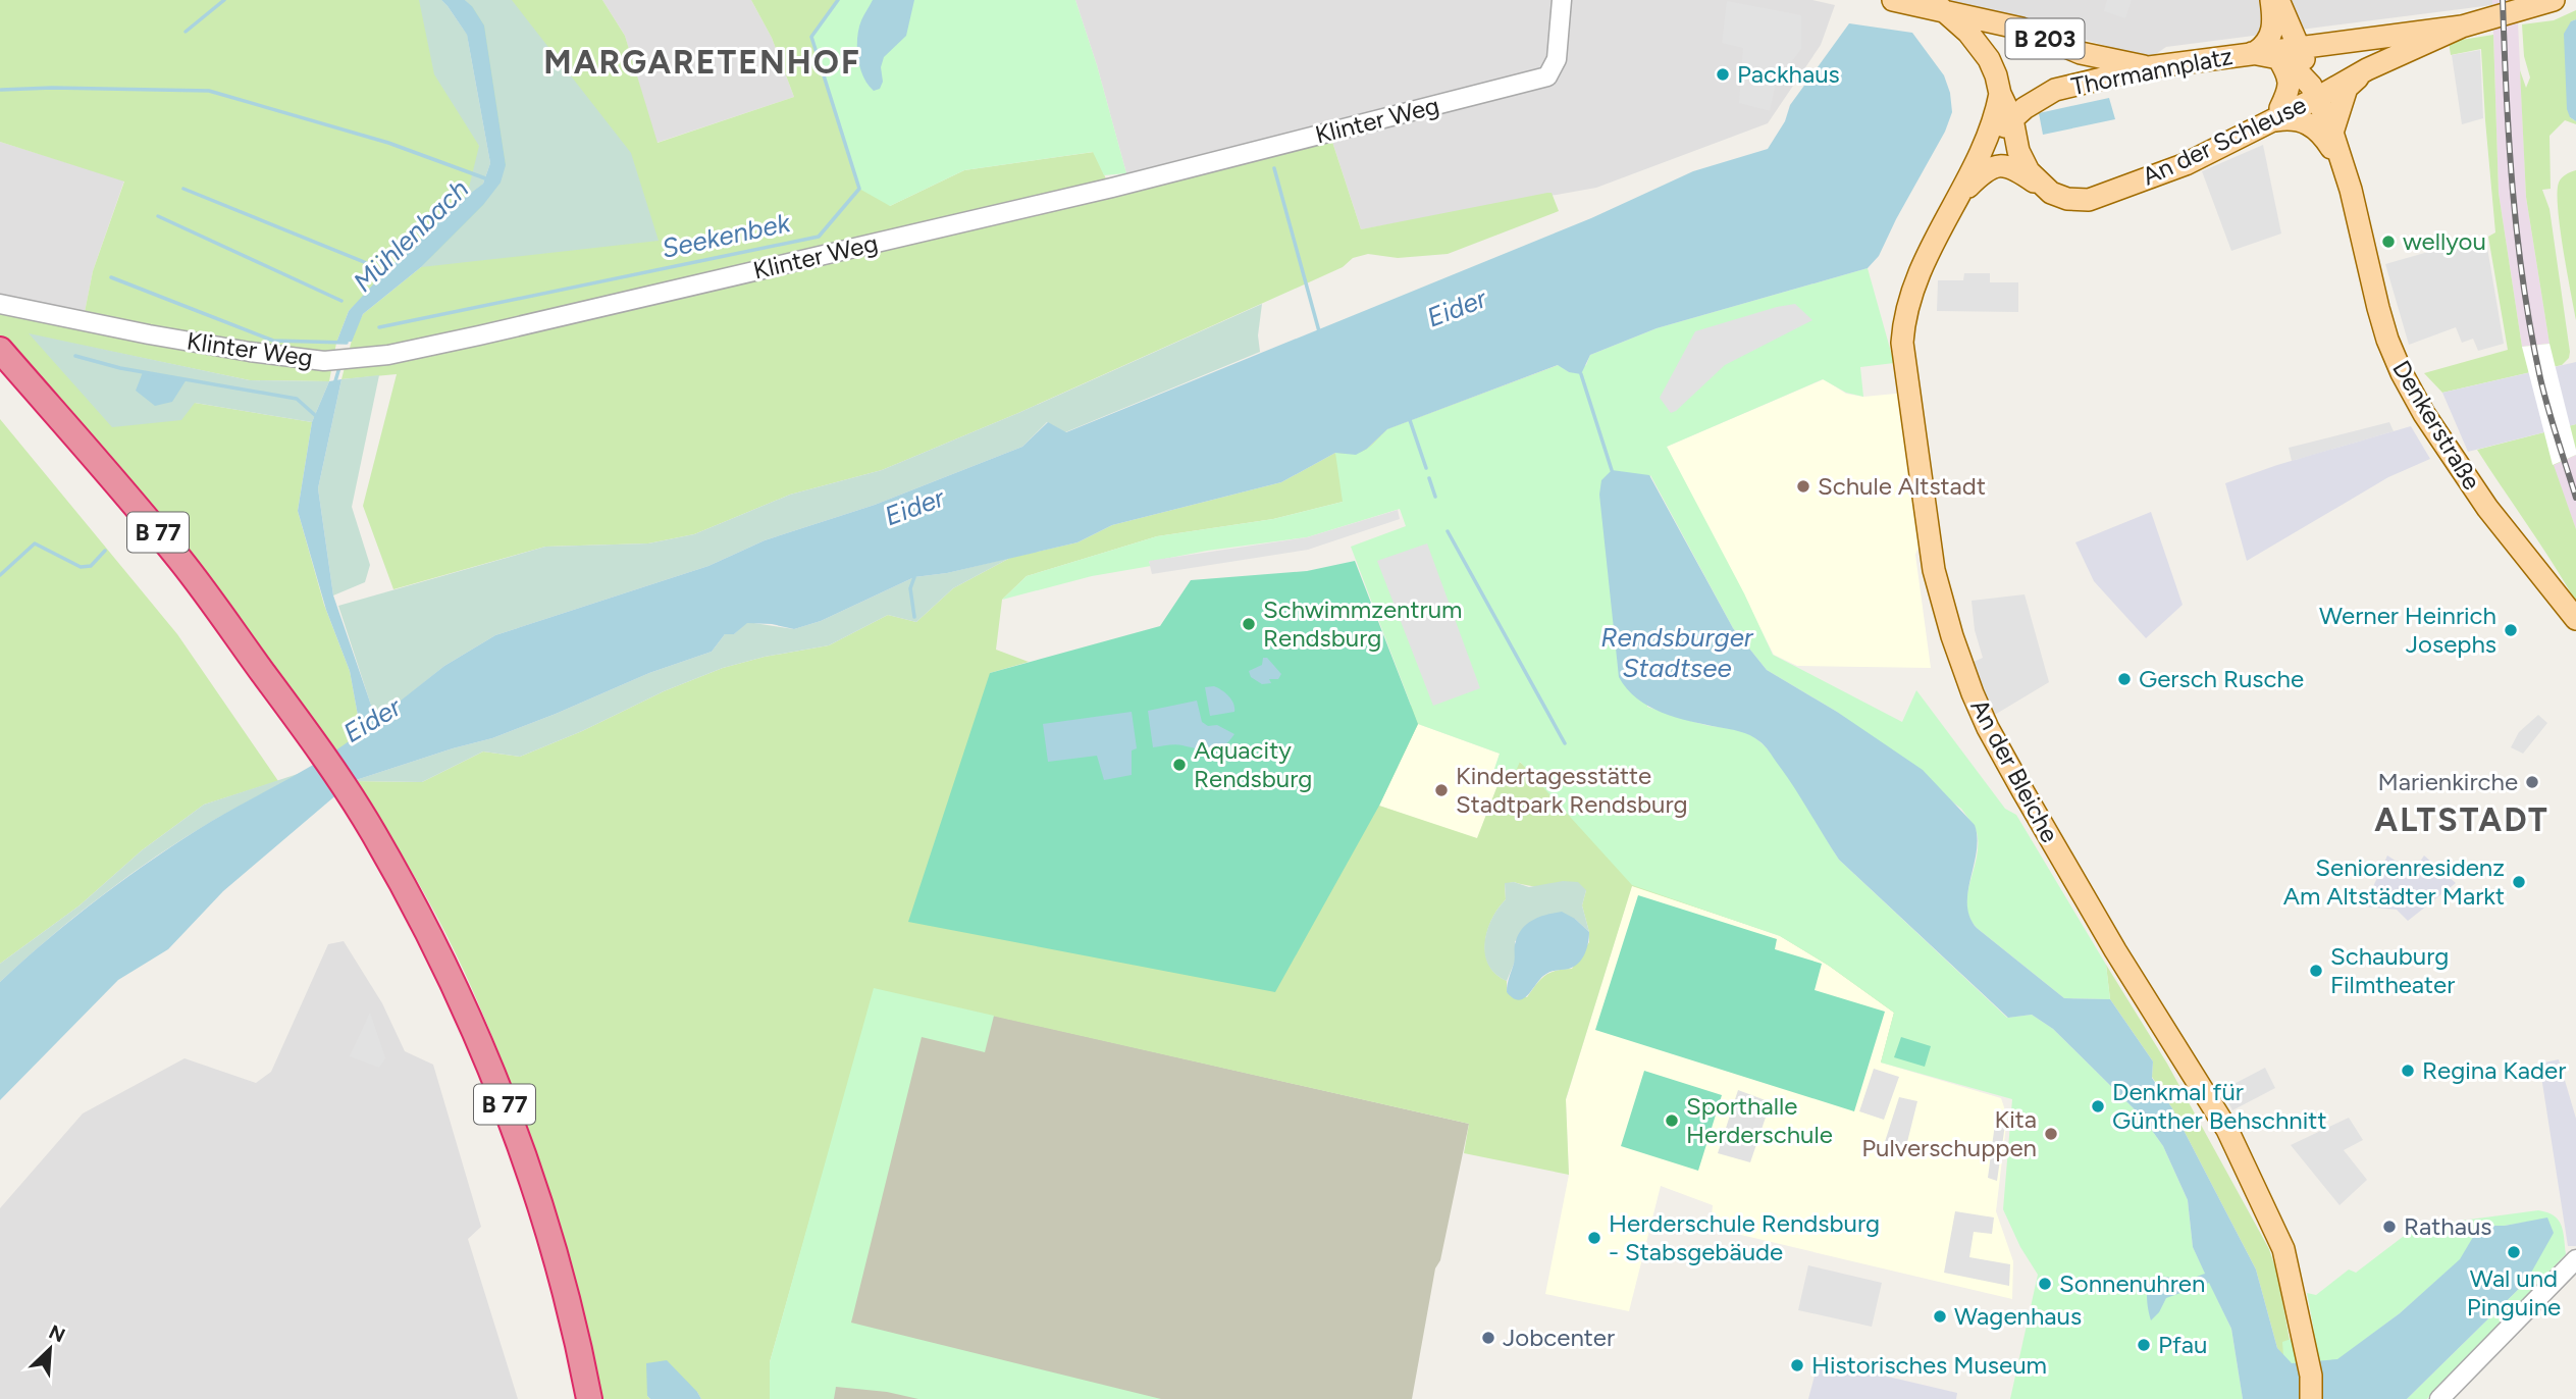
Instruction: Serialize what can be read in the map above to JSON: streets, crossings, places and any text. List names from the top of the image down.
{
  "streets": {
    "highway": ["B 77"],
    "main road": [
      "B 203",
      "Thormannplatz",
      "An der Schleuse",
      "Denkerstraße",
      "An der Bleiche"
    ],
    "street": ["Klinter Weg"]
  },
  "crossings": [
    ["B 203", "Thormannplatz"],
    ["B 203", "An der Schleuse"],
    ["B 203", "Denkerstraße"],
    ["B 203", "An der Bleiche"],
    ["Thormannplatz", "An der Bleiche"],
    ["An der Schleuse", "Denkerstraße"]
  ],
  "districts": ["MARGARETENHOF", "ALTSTADT"],
  "water": [
    "Mühlenbach",
    "Seekenbek",
    "Eider",
    "Rendsburger Stadtsee"
  ],
  "places": [
    "Packhaus",
    "wellyou",
    "Schule Altstadt",
    "Schwimmzentrum Rendsburg",
    "Werner Heinrich Josephs",
    "Gersch Rusche",
    "Aquacity Rendsburg",
    "Marienkirche",
    "Kindertagesstätte Stadtpark Rendsburg",
    "Seniorenresidenz Am Altstädter Markt",
    "Schauburg Filmtheater",
    "Regina Kader",
    "Denkmal für Günther Behschnitt",
    "Sporthalle Herderschule",
    "Kita Pulverschuppen",
    "Rathaus",
    "Herderschule Rendsburg - Stabsgebäude",
    "Wal und Pinguine",
    "Sonnenuhren",
    "Wagenhaus",
    "Jobcenter",
    "Pfau",
    "Historisches Museum"
  ],
  "north": "top right"
}
